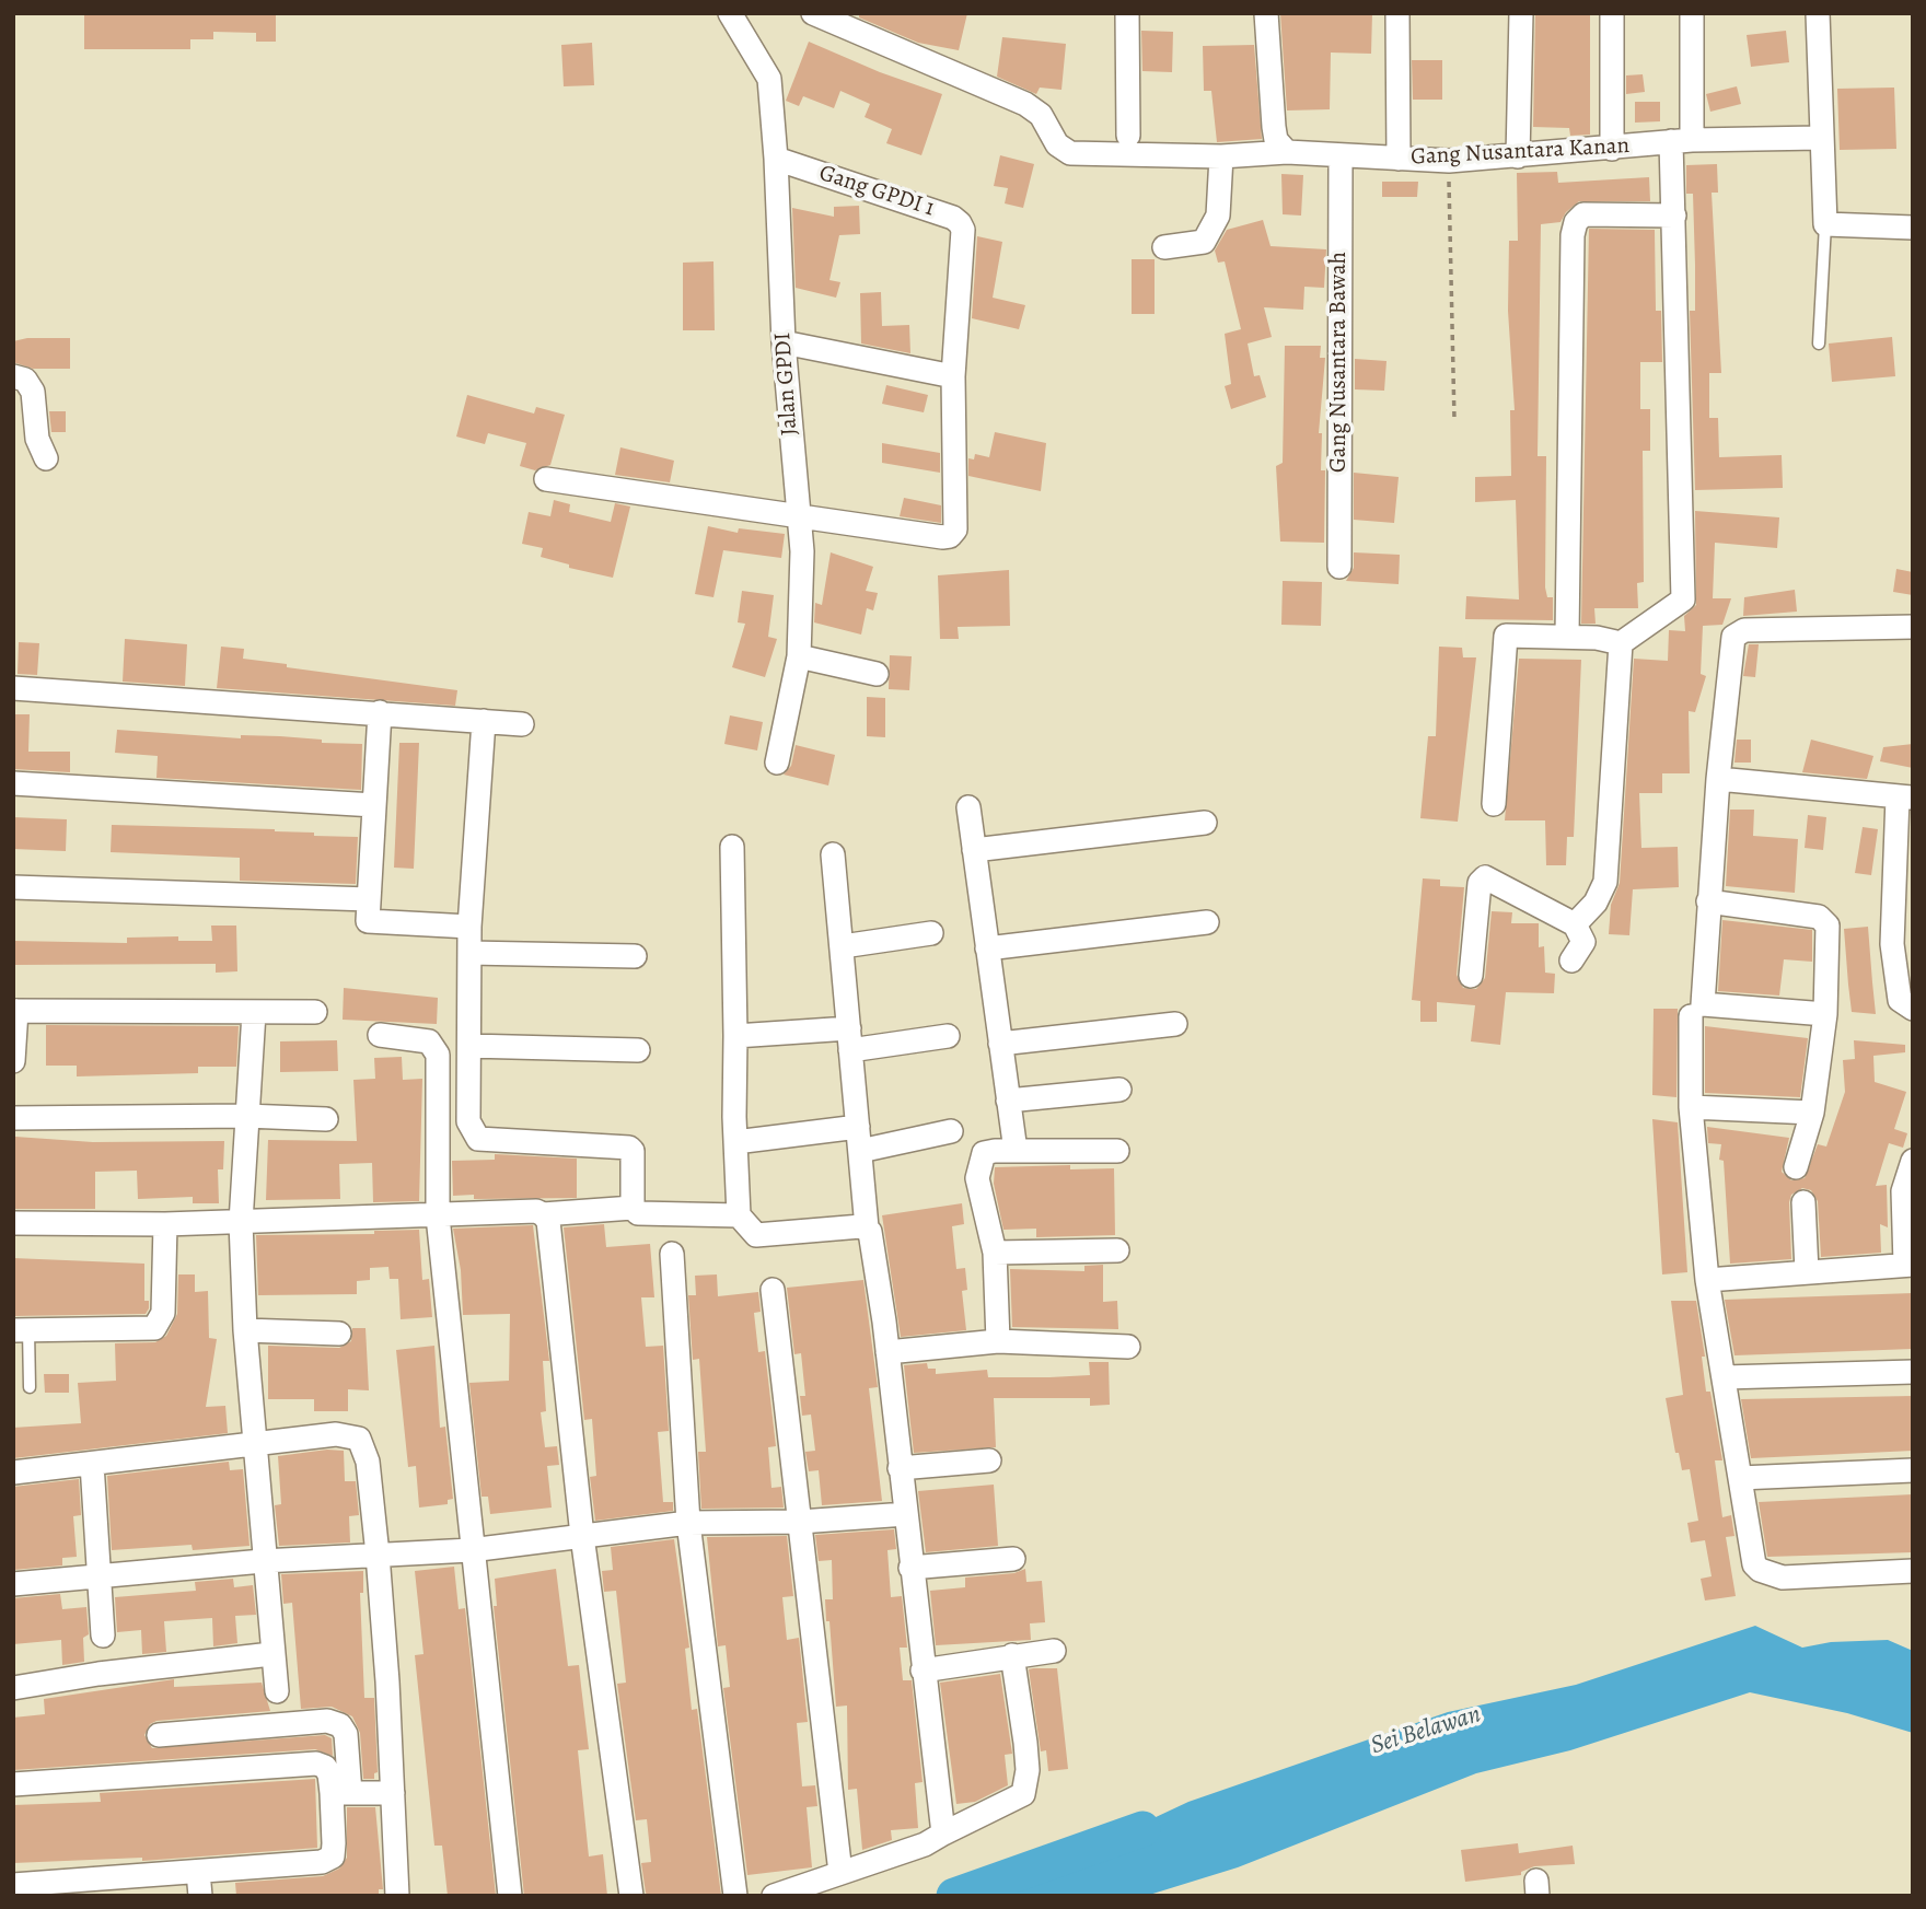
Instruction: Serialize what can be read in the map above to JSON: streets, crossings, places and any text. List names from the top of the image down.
{
  "streets": {
    "street": [
      "Gang Nusantara Kanan",
      "Gang GPDI 1",
      "Gang Nusantara Bawah",
      "Jalan GPDI"
    ]
  },
  "crossings": [
    ["Gang Nusantara Kanan", "Gang Nusantara Bawah"],
    ["Gang GPDI 1", "Jalan GPDI"]
  ],
  "water": ["Sei Belawan"]
}
